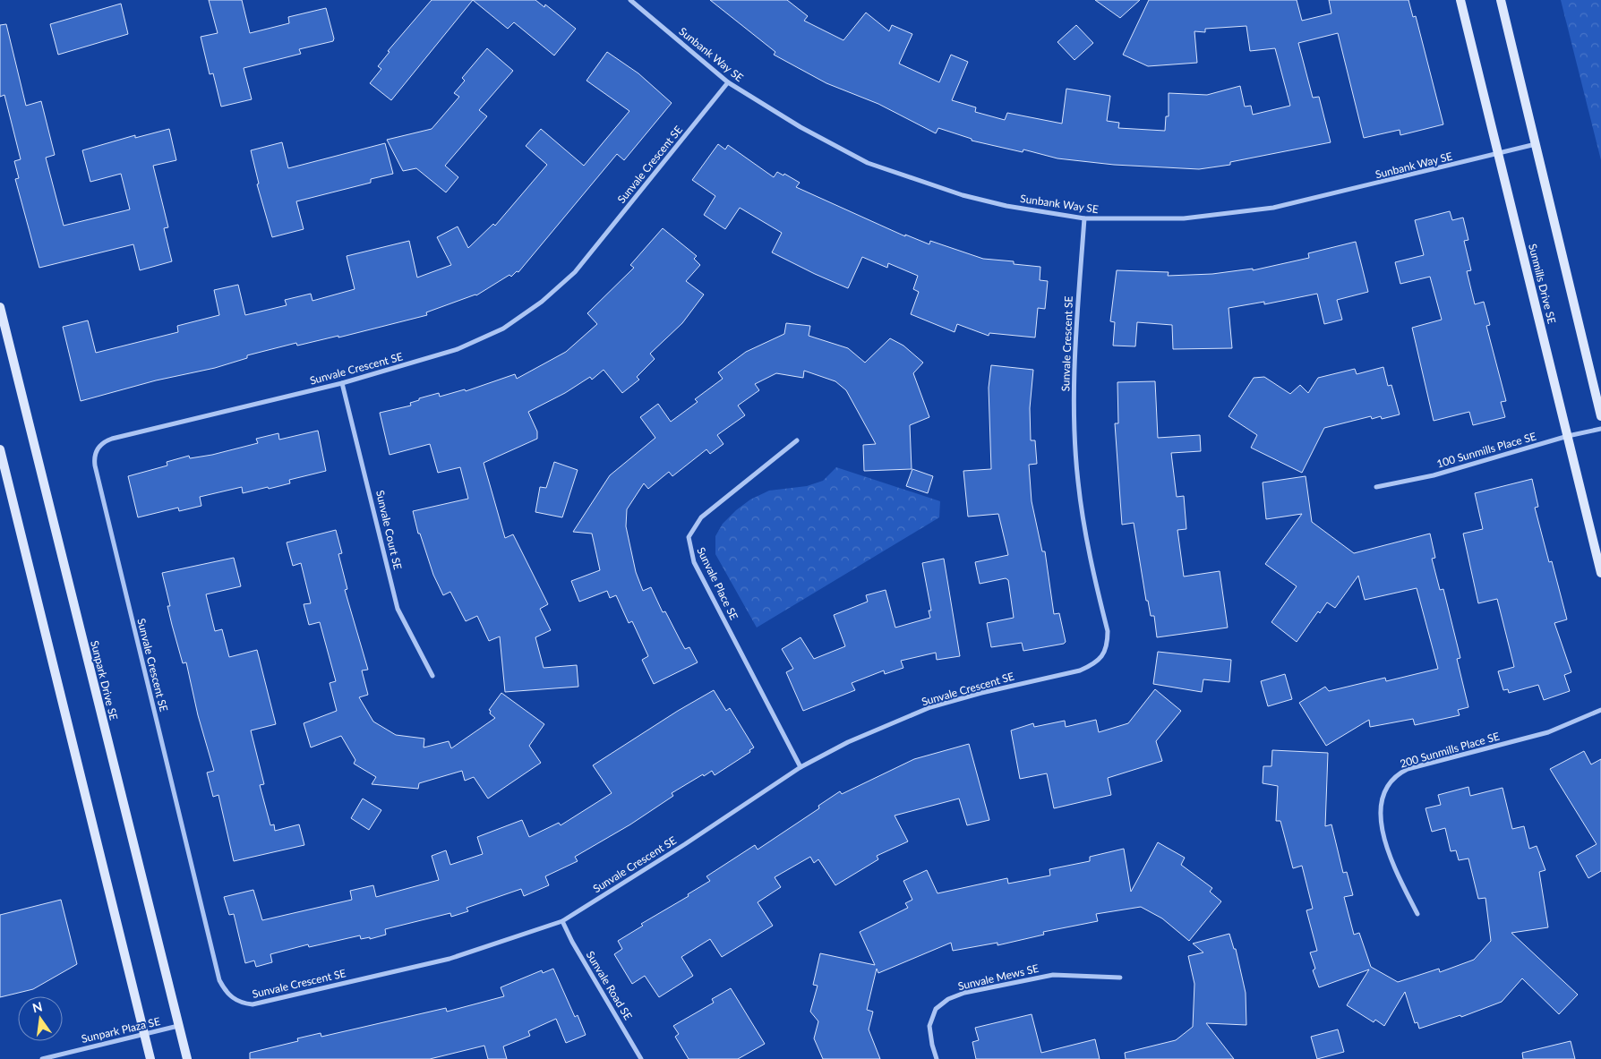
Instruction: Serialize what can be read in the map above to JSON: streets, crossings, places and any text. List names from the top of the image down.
{
  "streets": {
    "street": [
      "Sunbank Way SE",
      "Sunvale Crescent SE",
      "Sunmills Drive SE",
      "100 Sunmills Place SE",
      "Sunvale Court SE",
      "Sunvale Place SE",
      "Sunpark Drive SE",
      "200 Sunmills Place SE",
      "Sunvale Mews SE",
      "Sunvale Road SE",
      "Sunpark Plaza SE"
    ]
  },
  "crossings": [
    ["Sunbank Way SE", "Sunvale Crescent SE"],
    ["Sunbank Way SE", "Sunmills Drive SE"],
    ["Sunvale Crescent SE", "Sunvale Court SE"],
    ["Sunvale Crescent SE", "Sunvale Place SE"],
    ["Sunvale Crescent SE", "Sunvale Road SE"],
    ["Sunmills Drive SE", "100 Sunmills Place SE"],
    ["Sunpark Drive SE", "Sunpark Plaza SE"]
  ],
  "north": "top"
}
